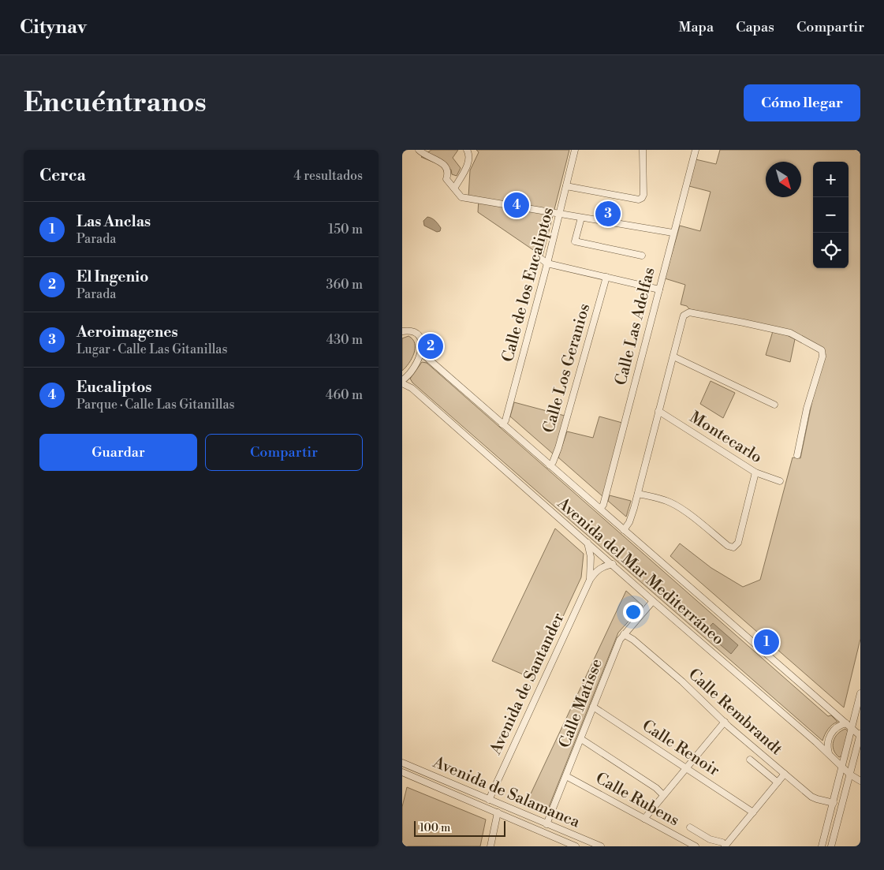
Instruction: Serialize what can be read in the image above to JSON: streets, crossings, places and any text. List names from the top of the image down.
{
  "streets": {
    "street": [
      "Calle de los Eucaliptos",
      "Calle Las Adelfas",
      "Calle Los Geranios",
      "Montecarlo",
      "Avenida del Mar Mediterráneo",
      "Avenida de Santander",
      "Calle Matisse",
      "Calle Rembrandt",
      "Calle Renoir",
      "Avenida de Salamanca",
      "Calle Rubens"
    ]
  },
  "crossings": [
    ["Calle de los Eucaliptos", "Avenida del Mar Mediterráneo"],
    ["Calle Las Adelfas", "Avenida del Mar Mediterráneo"],
    ["Calle Los Geranios", "Avenida del Mar Mediterráneo"],
    ["Avenida del Mar Mediterráneo", "Avenida de Santander"],
    ["Avenida del Mar Mediterráneo", "Calle Matisse"],
    ["Avenida de Santander", "Avenida de Salamanca"],
    ["Calle Matisse", "Calle Rembrandt"],
    ["Calle Matisse", "Calle Renoir"],
    ["Calle Matisse", "Avenida de Salamanca"],
    ["Calle Matisse", "Calle Rubens"]
  ],
  "scale_bar": "100 m",
  "north": "bottom right",
  "page": {
    "header": "Citynav",
    "nav": ["Mapa", "Capas", "Compartir"],
    "buttons": [
      "Cómo llegar",
      ["Guardar", "Compartir"]
    ],
    "title": "Encuéntranos",
    "heading": ["Cerca", "4 resultados"],
    "map_buttons": ["+", "−"],
    "pins": [
      "4",
      "3",
      "2",
      "1"
    ],
    "list": [
      {
        "mark": "1",
        "name": "Las Anclas",
        "note": "Parada",
        "value": "150 m"
      },
      {
        "mark": "2",
        "name": "El Ingenio",
        "note": "Parada",
        "value": "360 m"
      },
      {
        "mark": "3",
        "name": "Aeroimagenes",
        "note": "Lugar · Calle Las Gitanillas",
        "value": "430 m"
      },
      {
        "mark": "4",
        "name": "Eucaliptos",
        "note": "Parque · Calle Las Gitanillas",
        "value": "460 m"
      }
    ],
    "scale": "100 m"
  }
}
